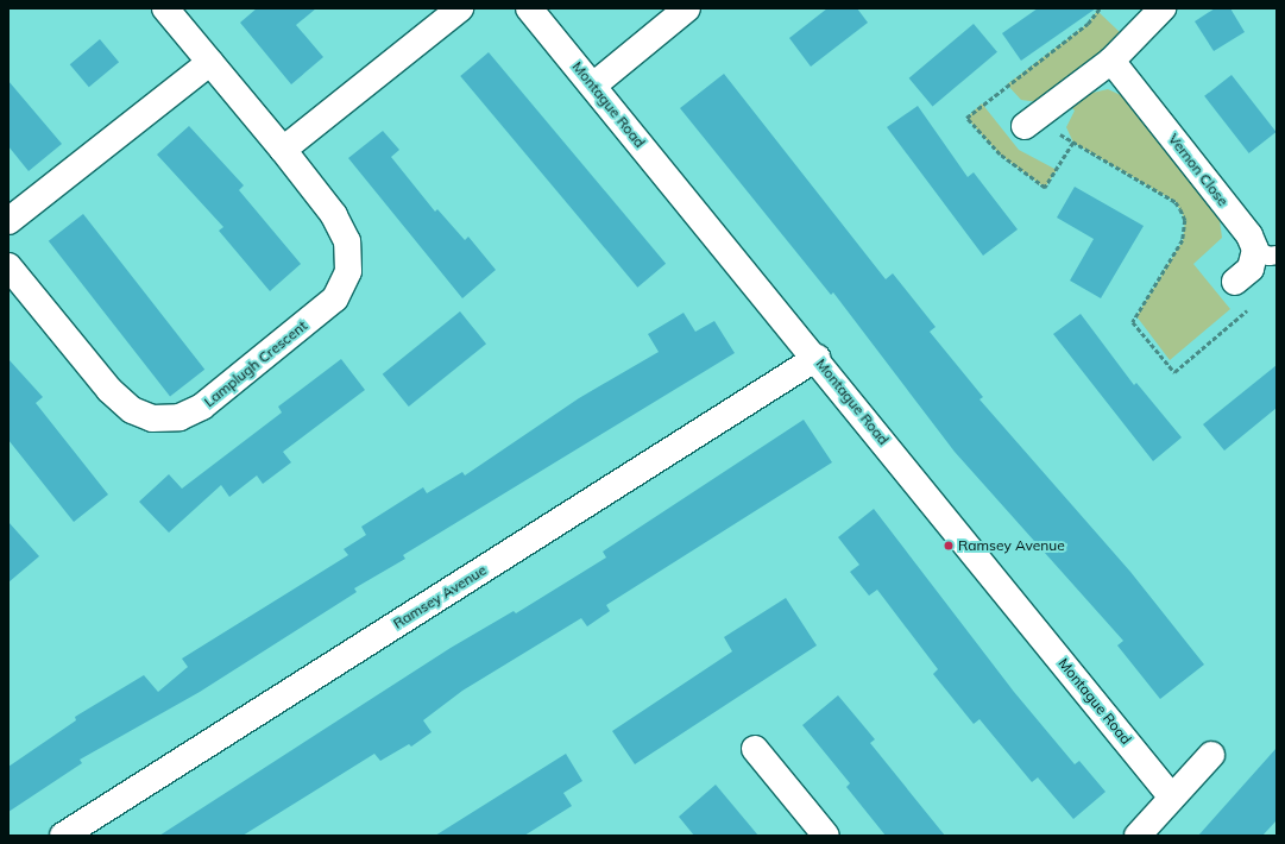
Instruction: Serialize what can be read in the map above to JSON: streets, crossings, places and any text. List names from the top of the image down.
{
  "streets": {
    "street": [
      "Montague Road",
      "Vernon Close",
      "Lamplugh Crescent",
      "Ramsey Avenue"
    ]
  },
  "crossings": [
    ["Montague Road", "Ramsey Avenue"]
  ],
  "places": ["Ramsey Avenue"]
}
